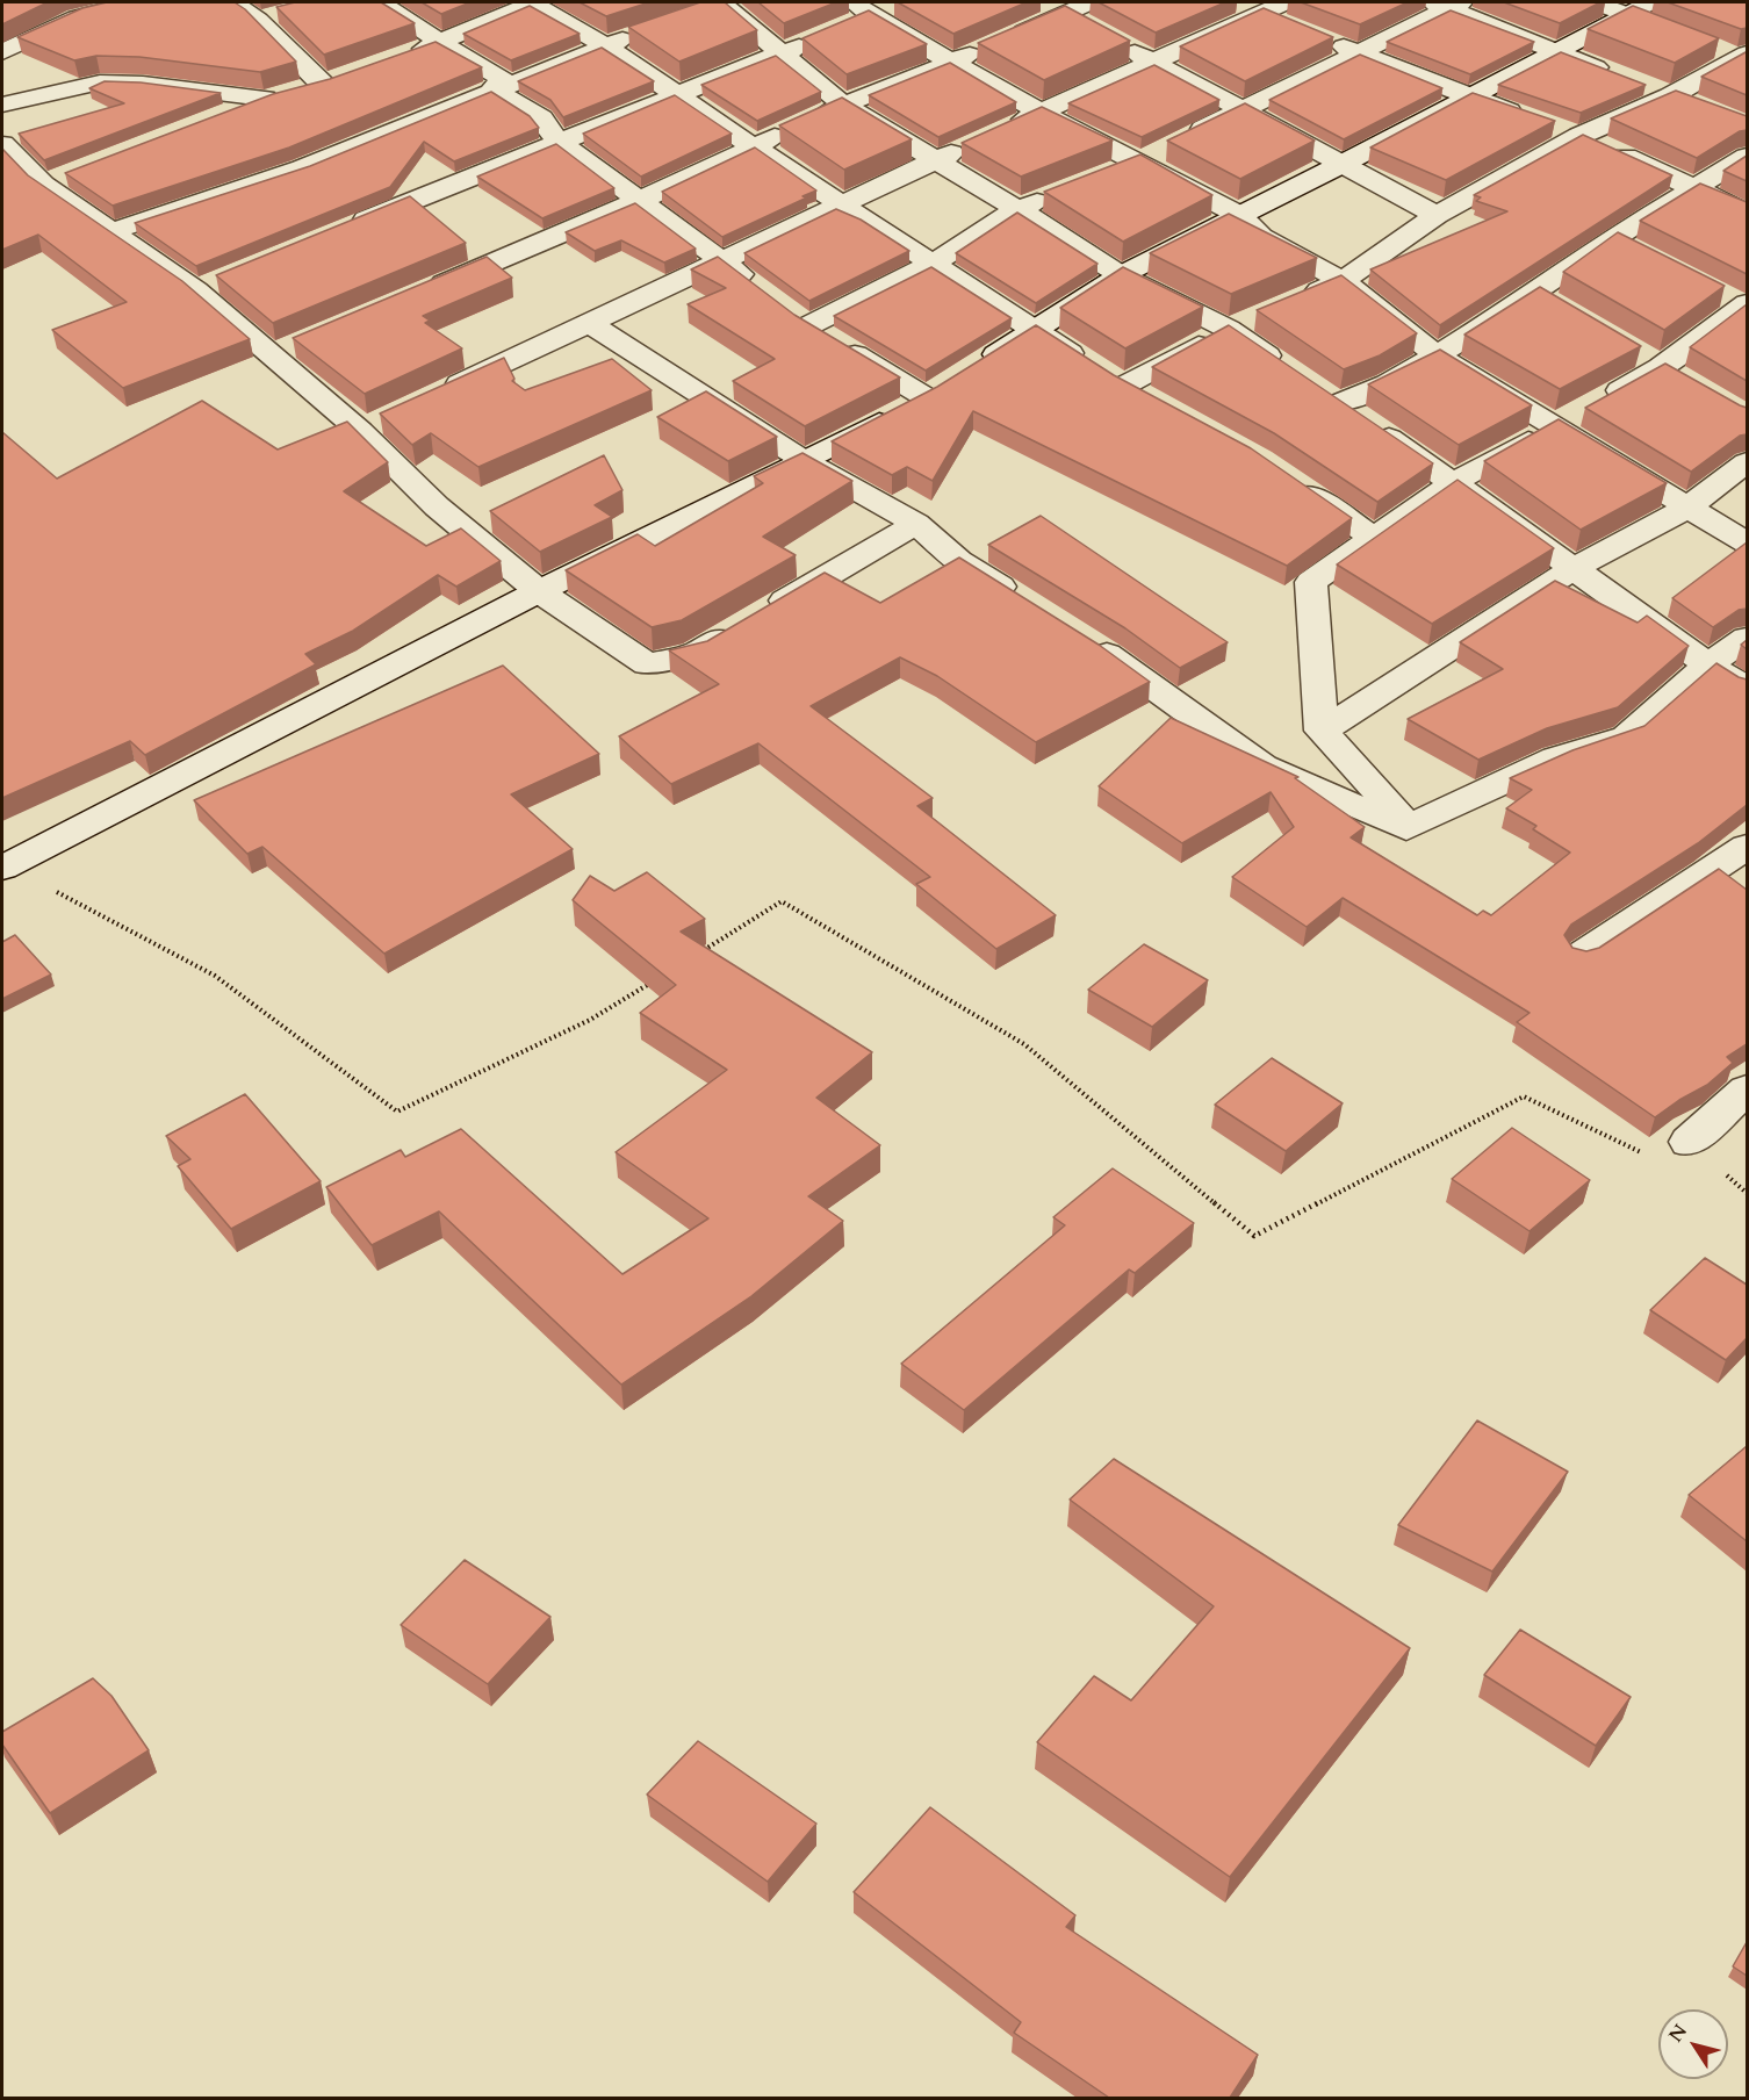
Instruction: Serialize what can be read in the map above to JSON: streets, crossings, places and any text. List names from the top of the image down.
{
  "north": "top left"
}
